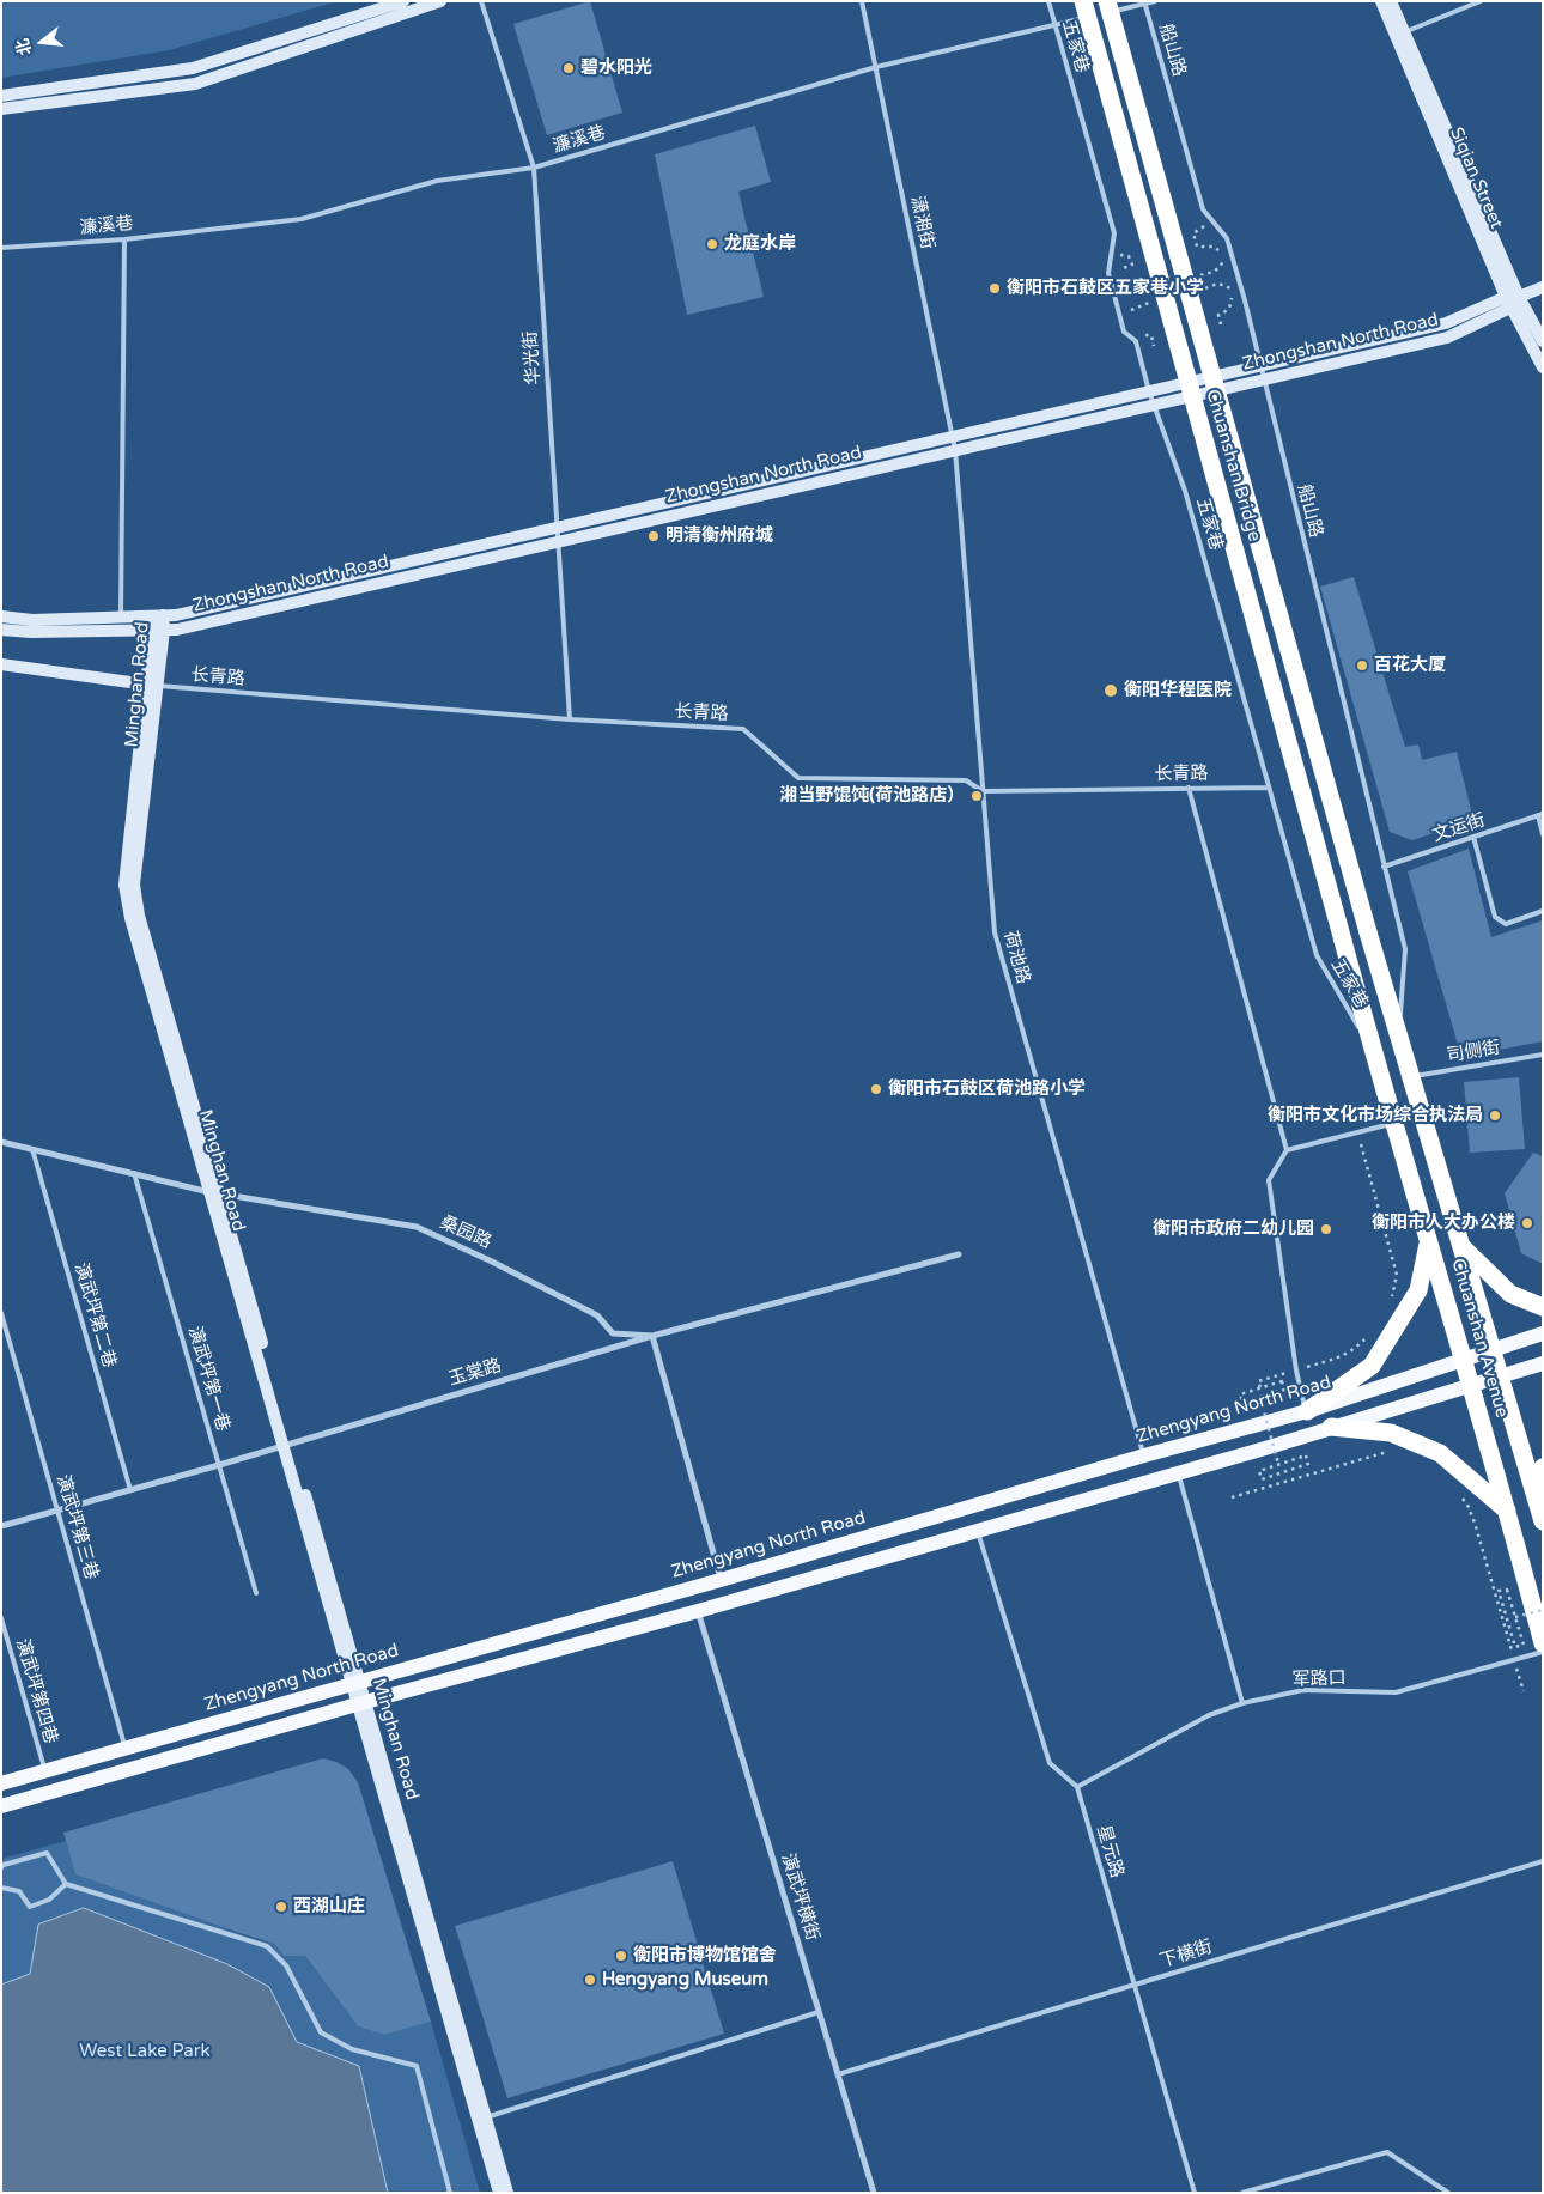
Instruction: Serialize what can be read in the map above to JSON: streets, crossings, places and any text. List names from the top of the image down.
{
  "streets": {
    "highway": ["Chuanshan Bridge", "Chuanshan Avenue"],
    "main road": [
      "Siqian Street",
      "Zhongshan North Road",
      "Minghan Road",
      "Zhengyang North Road"
    ],
    "street": ["桑园路", "玉棠路", "演武坪横街"],
    "lane": [
      "五家巷",
      "船山路",
      "濂溪巷",
      "潇湘街",
      "华光街",
      "长青路",
      "文运街",
      "荷池路",
      "司侧街",
      "演武坪第二巷",
      "演武坪第一巷",
      "演武坪第三巷",
      "军路口",
      "演武坪第四巷",
      "星元路",
      "下横街"
    ]
  },
  "crossings": [
    ["五家巷", "濂溪巷"],
    ["五家巷", "Zhongshan North Road"],
    ["五家巷", "长青路"],
    ["五家巷", "Chuanshan Avenue"],
    ["船山路", "Zhongshan North Road"],
    ["船山路", "文运街"],
    ["船山路", "Chuanshan Avenue"],
    ["濂溪巷", "潇湘街"],
    ["濂溪巷", "华光街"],
    ["濂溪巷", "Chuanshan Bridge"],
    ["Siqian Street", "Zhongshan North Road"],
    ["潇湘街", "Zhongshan North Road"],
    ["潇湘街", "荷池路"],
    ["Zhongshan North Road", "华光街"],
    ["Zhongshan North Road", "Minghan Road"],
    ["Zhongshan North Road", "荷池路"],
    ["华光街", "长青路"],
    ["Chuanshan Bridge", "Chuanshan Avenue"],
    ["长青路", "Minghan Road"],
    ["长青路", "荷池路"],
    ["Minghan Road", "桑园路"],
    ["Minghan Road", "玉棠路"],
    ["Minghan Road", "Zhengyang North Road"],
    ["荷池路", "Zhengyang North Road"],
    ["司侧街", "Chuanshan Avenue"],
    ["桑园路", "演武坪第二巷"],
    ["桑园路", "玉棠路"],
    ["桑园路", "演武坪第一巷"],
    ["演武坪第二巷", "玉棠路"],
    ["Chuanshan Avenue", "Zhengyang North Road"],
    ["玉棠路", "演武坪第一巷"],
    ["玉棠路", "演武坪第三巷"],
    ["Zhengyang North Road", "演武坪第三巷"],
    ["Zhengyang North Road", "演武坪第四巷"],
    ["军路口", "星元路"],
    ["星元路", "下横街"],
    ["演武坪横街", "下横街"]
  ],
  "parks": ["West Lake Park"],
  "places": [
    "碧水阳光",
    "龙庭水岸",
    "衡阳市石鼓区五家巷小学",
    "明清衡州府城",
    "百花大厦",
    "衡阳华程医院",
    "湘当野馄饨(荷池路店）",
    "衡阳市石鼓区荷池路小学",
    "衡阳市文化市场综合执法局",
    "衡阳市人大办公楼",
    "衡阳市政府二幼儿园",
    "西湖山庄",
    "衡阳市博物馆馆舍",
    "Hengyang Museum"
  ],
  "north": "left"
}
